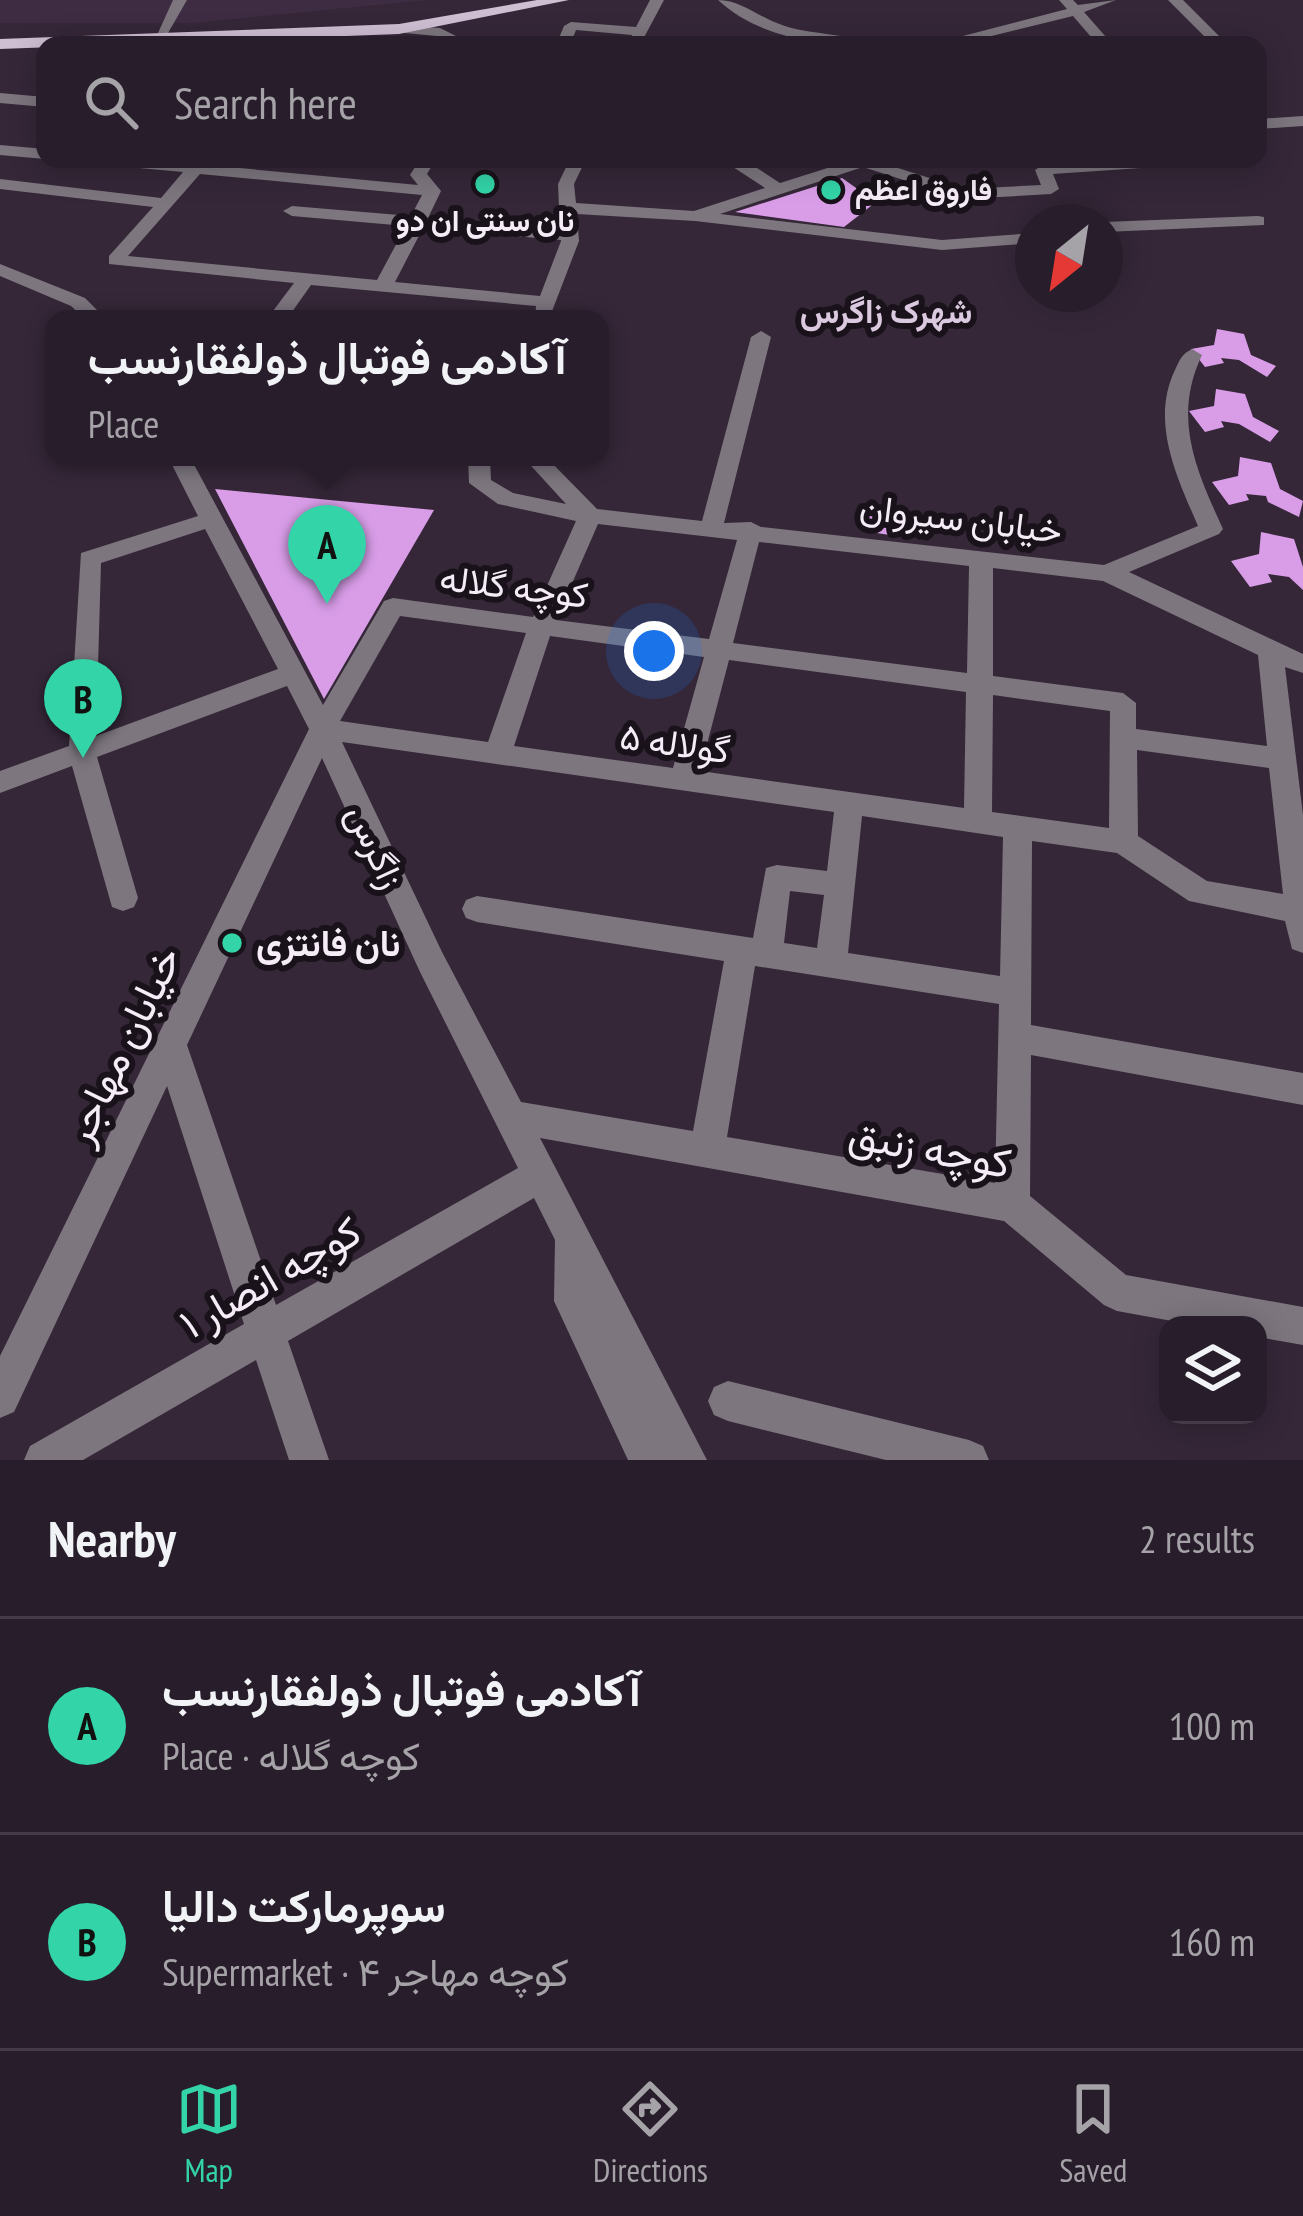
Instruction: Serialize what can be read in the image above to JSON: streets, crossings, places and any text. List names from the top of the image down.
{
  "streets": {
    "street": [
      "خیابان سیروان",
      "کوچه گلاله",
      "گولاله ۵",
      "زاگرس",
      "خیابان مهاجر",
      "کوچه زنبق",
      "کوچه انصار ۱"
    ]
  },
  "crossings": [
    ["کوچه گلاله", "گولاله ۵"],
    ["کوچه گلاله", "زاگرس"],
    ["کوچه گلاله", "خیابان مهاجر"],
    ["گولاله ۵", "زاگرس"],
    ["گولاله ۵", "خیابان مهاجر"],
    ["زاگرس", "خیابان مهاجر"],
    ["زاگرس", "کوچه زنبق"],
    ["زاگرس", "کوچه انصار ۱"]
  ],
  "districts": ["شهرک زاگرس"],
  "places": ["نان سنتی ان دو", "فاروق اعظم", "نان فانتزی"],
  "north": "bottom left",
  "page": {
    "search": "Search here",
    "popup": ["آکادمی فوتبال ذولفقارنسب", "Place"],
    "pins": ["A", "B"],
    "heading": ["Nearby", "2 results"],
    "list": [
      {
        "mark": "A",
        "name": "آکادمی فوتبال ذولفقارنسب",
        "note": "Place · کوچه گلاله",
        "value": "100 m"
      },
      {
        "mark": "B",
        "name": "سوپرمارکت دالیا",
        "note": "Supermarket · کوچه مهاجر ۴",
        "value": "160 m"
      }
    ],
    "nav": ["Map", "Directions", "Saved"]
  }
}
